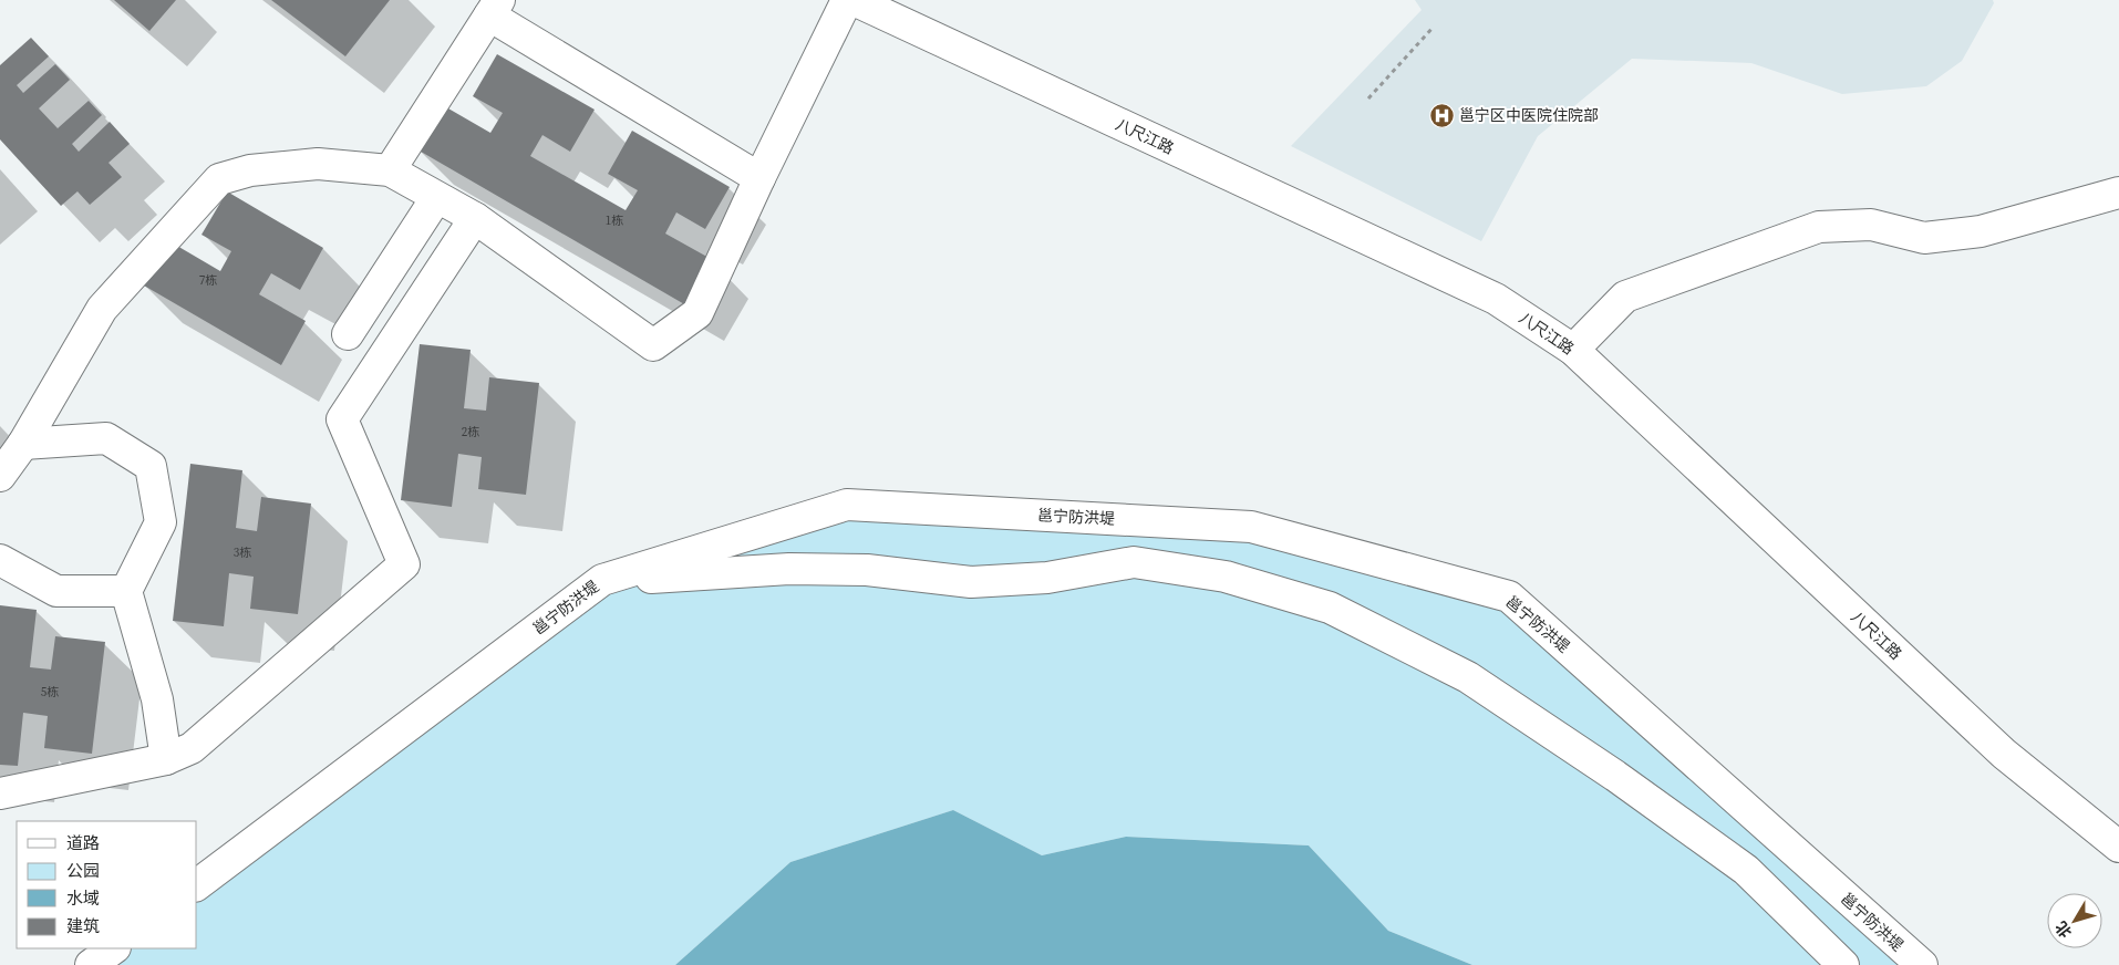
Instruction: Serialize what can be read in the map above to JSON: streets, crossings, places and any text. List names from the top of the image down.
{
  "streets": {
    "street": ["八尺江路", "邕宁防洪堤"]
  },
  "places": {
    "hospital": ["邕宁区中医院住院部"]
  },
  "house_numbers": [
    "1栋",
    "7栋",
    "2栋",
    "3栋",
    "5栋"
  ],
  "legend": [
    "道路",
    "公园",
    "水域",
    "建筑"
  ],
  "north": "bottom left"
}
